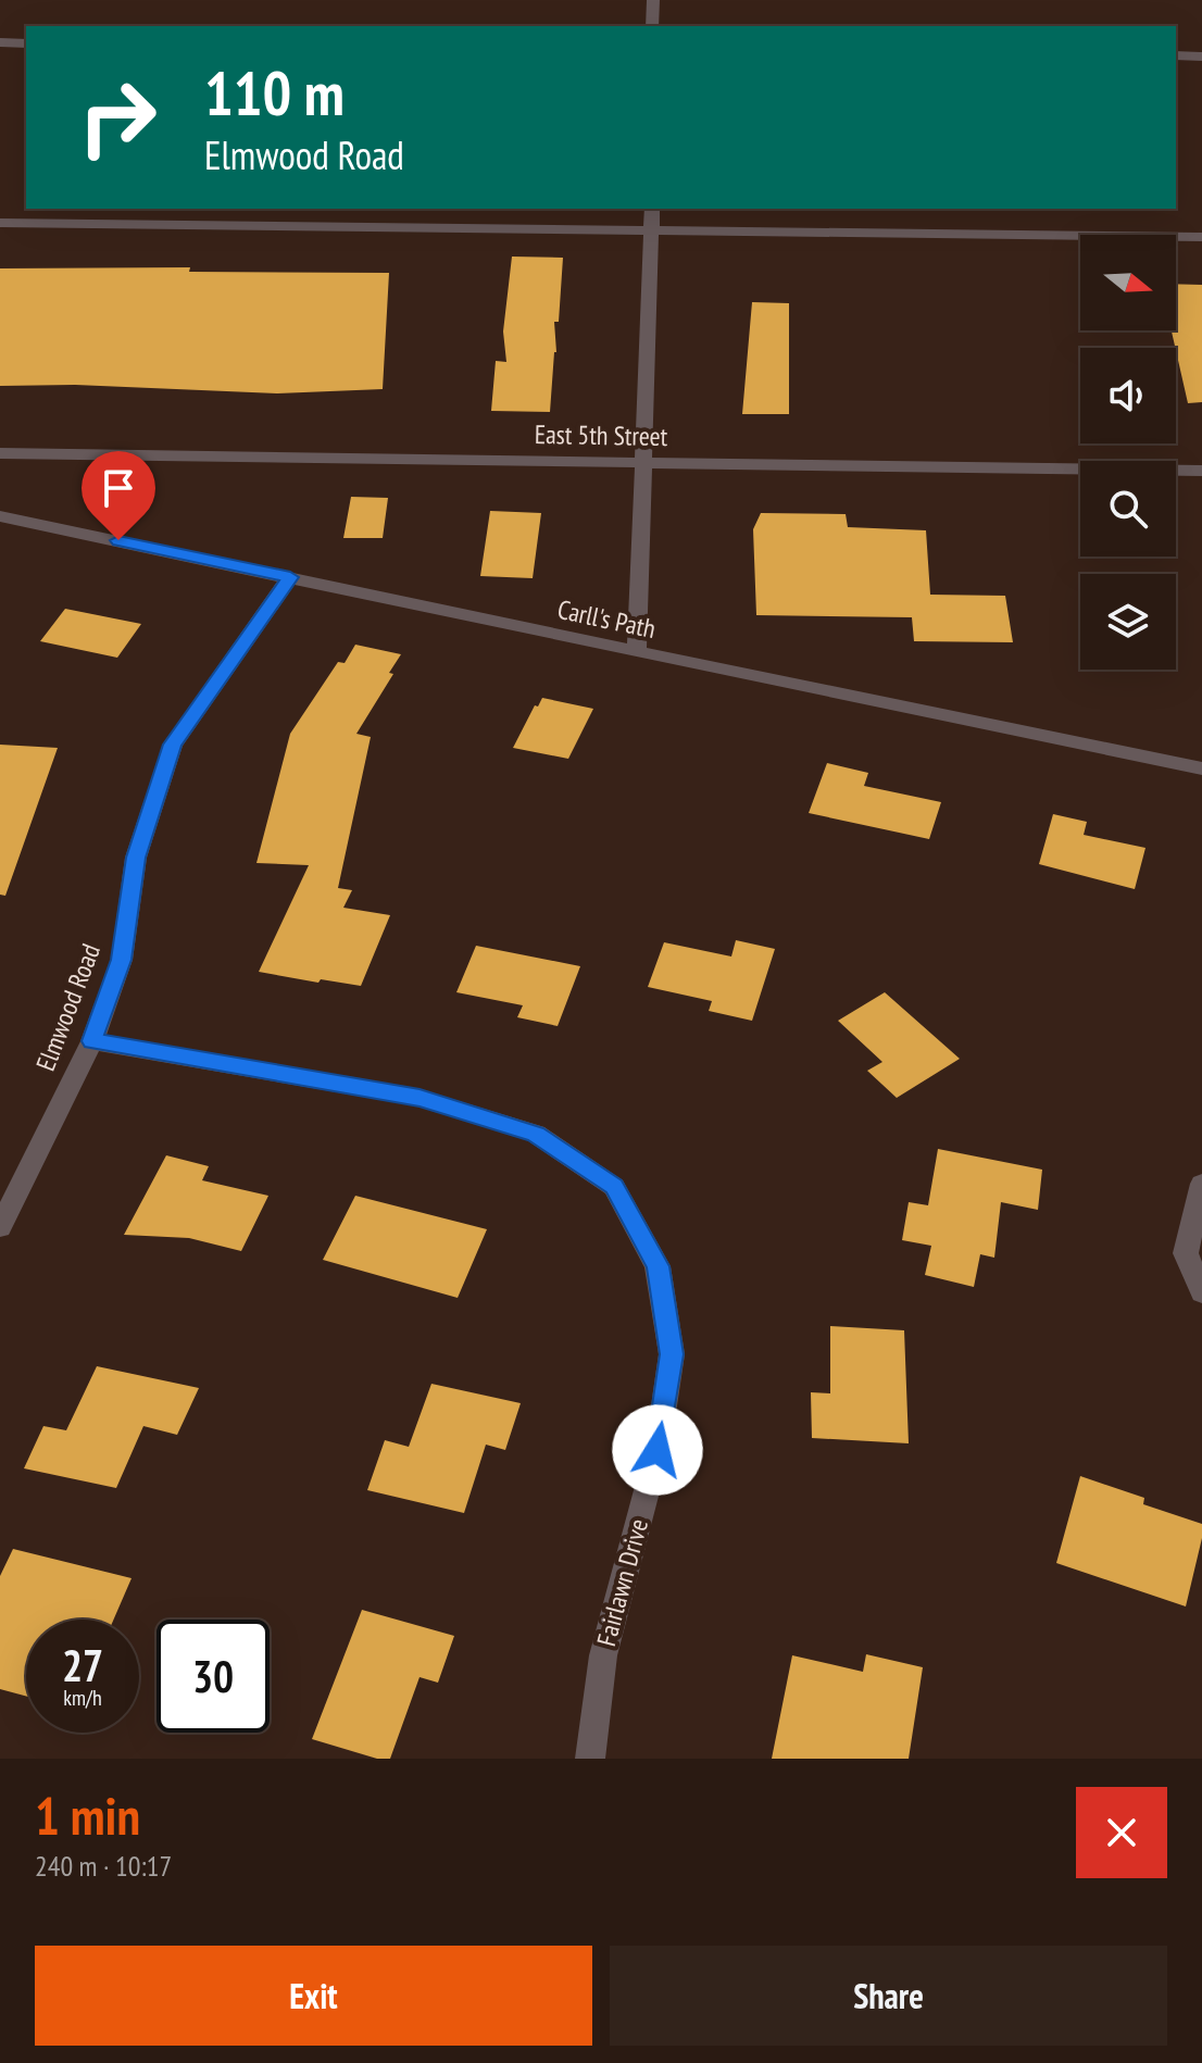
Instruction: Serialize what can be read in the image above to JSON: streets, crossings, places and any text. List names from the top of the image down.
{
  "streets": {
    "street": [
      "East 5th Street",
      "Carll's Path",
      "Elmwood Road",
      "Fairlawn Drive"
    ]
  },
  "crossings": [
    ["Carll's Path", "Elmwood Road"],
    ["Elmwood Road", "Fairlawn Drive"]
  ],
  "north": "right",
  "page": {
    "turn": ["110 m", "Elmwood Road"],
    "speed": "27 km/h",
    "limit": "30",
    "heading": ["1 min", "240 m · 10:17"],
    "buttons": ["Exit", "Share"]
  }
}
